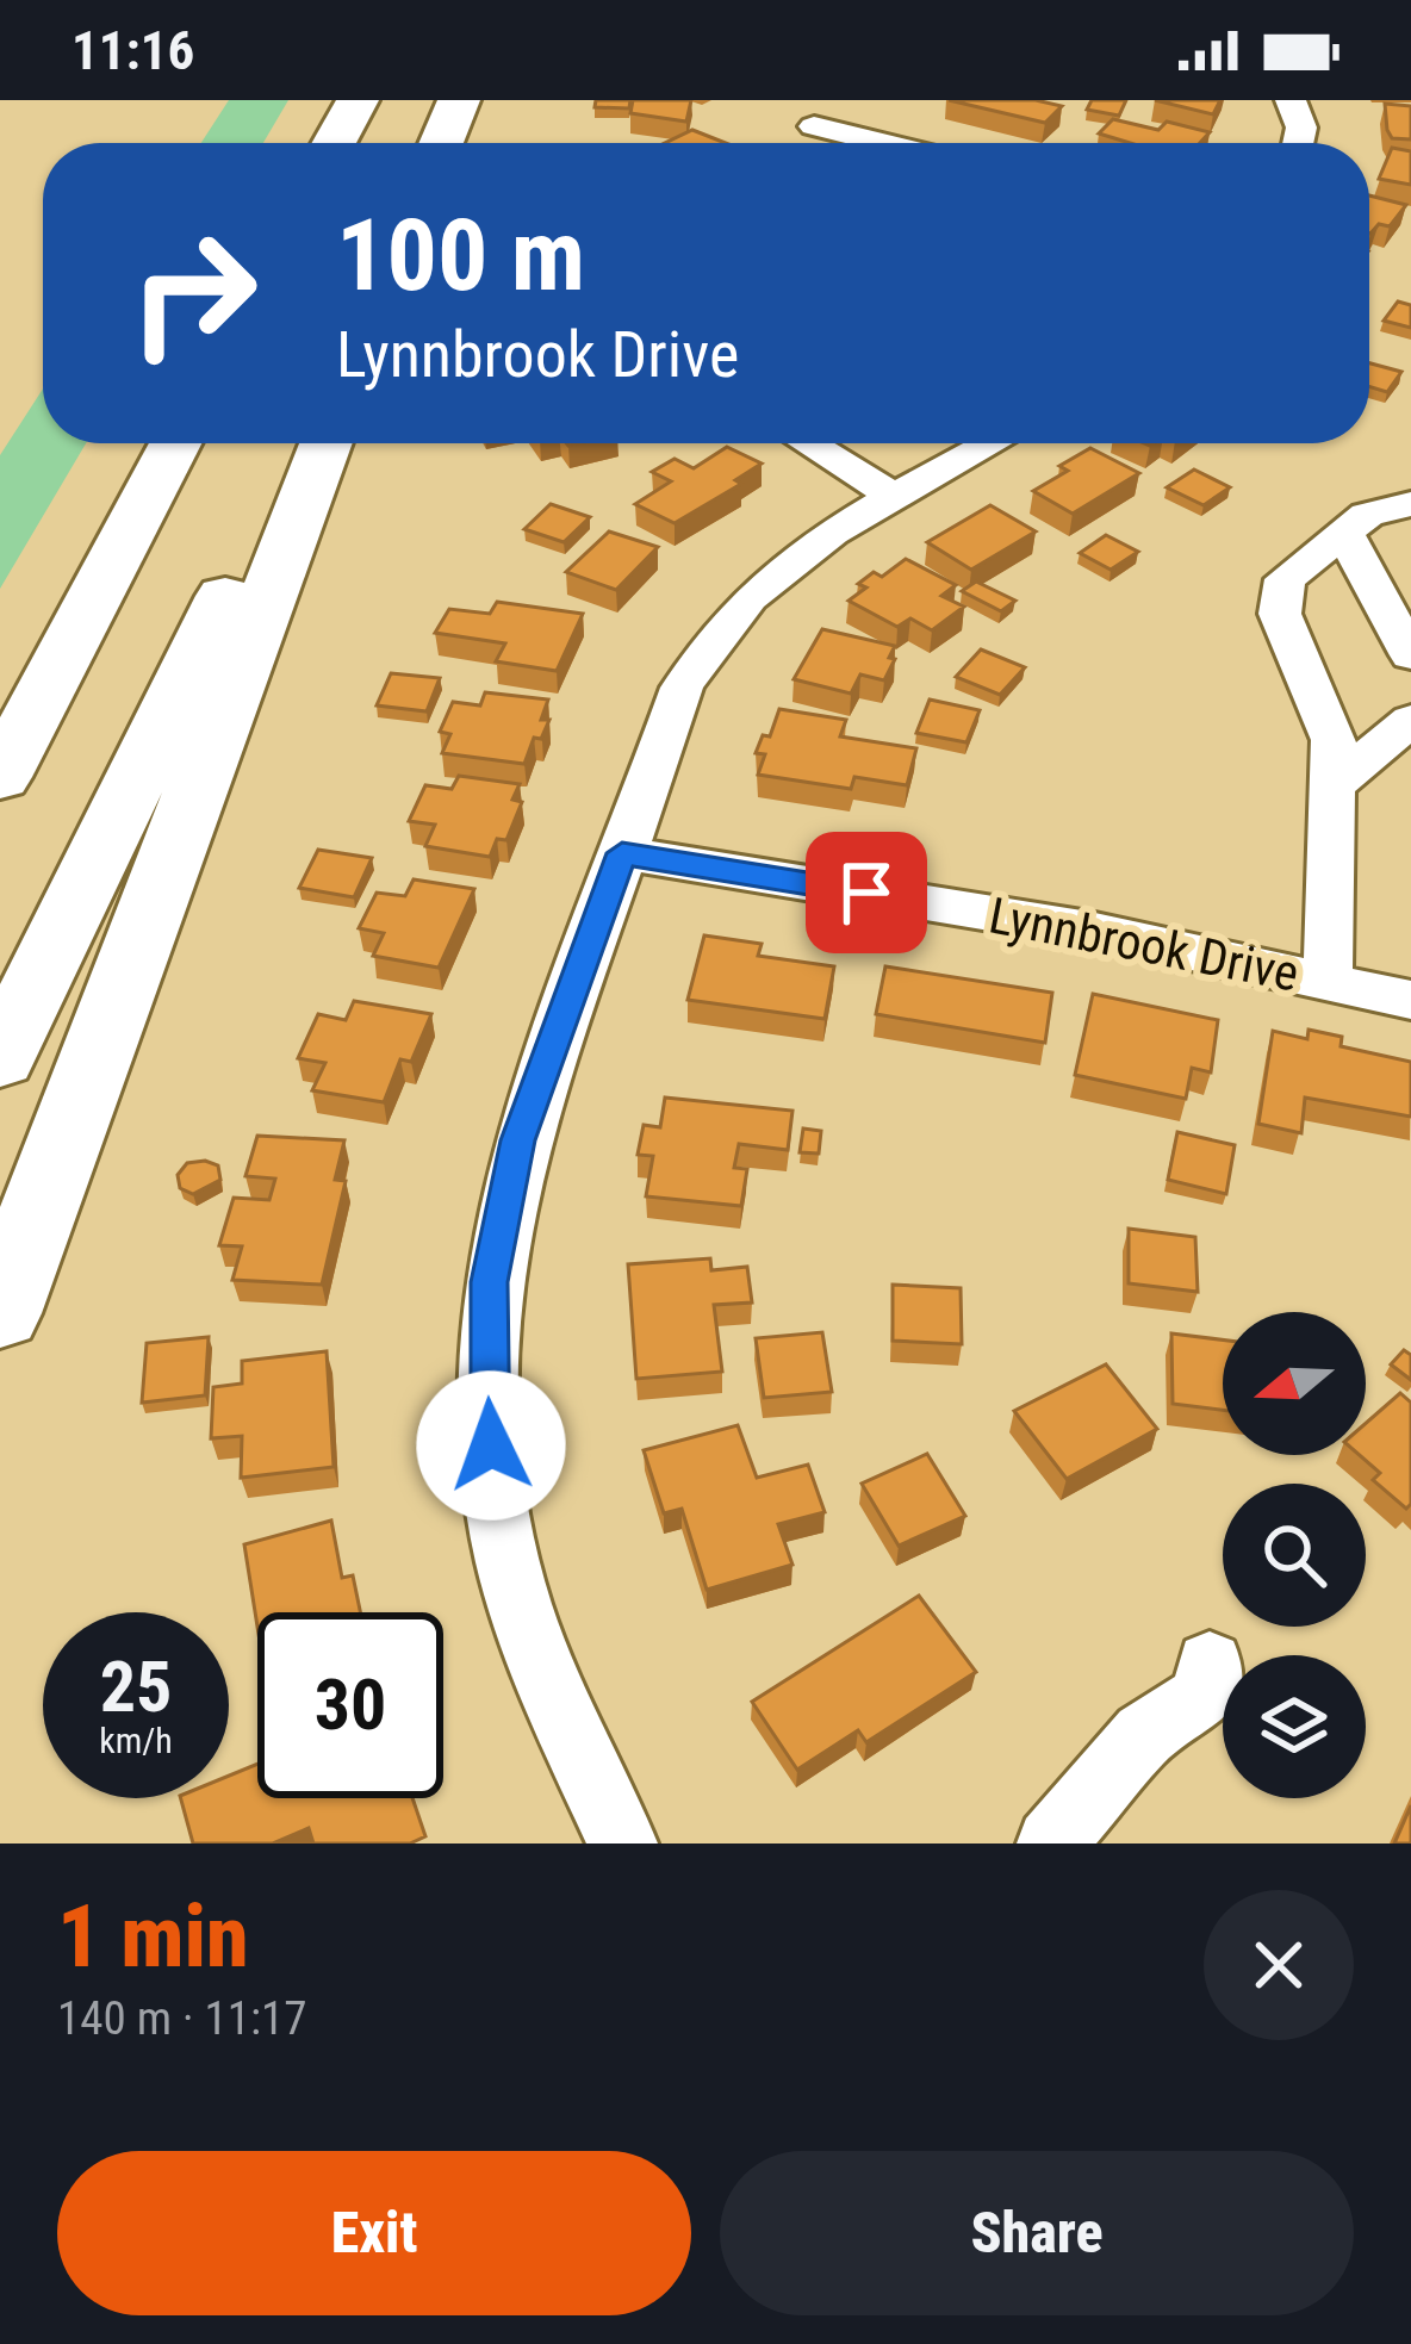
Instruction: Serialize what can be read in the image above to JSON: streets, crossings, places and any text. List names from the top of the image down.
{
  "streets": {
    "street": ["Lynnbrook Drive"]
  },
  "north": "left",
  "page": {
    "status": "11:16",
    "turn": ["100 m", "Lynnbrook Drive"],
    "speed": "25 km/h",
    "limit": "30",
    "heading": ["1 min", "140 m · 11:17"],
    "buttons": ["Exit", "Share"]
  }
}
